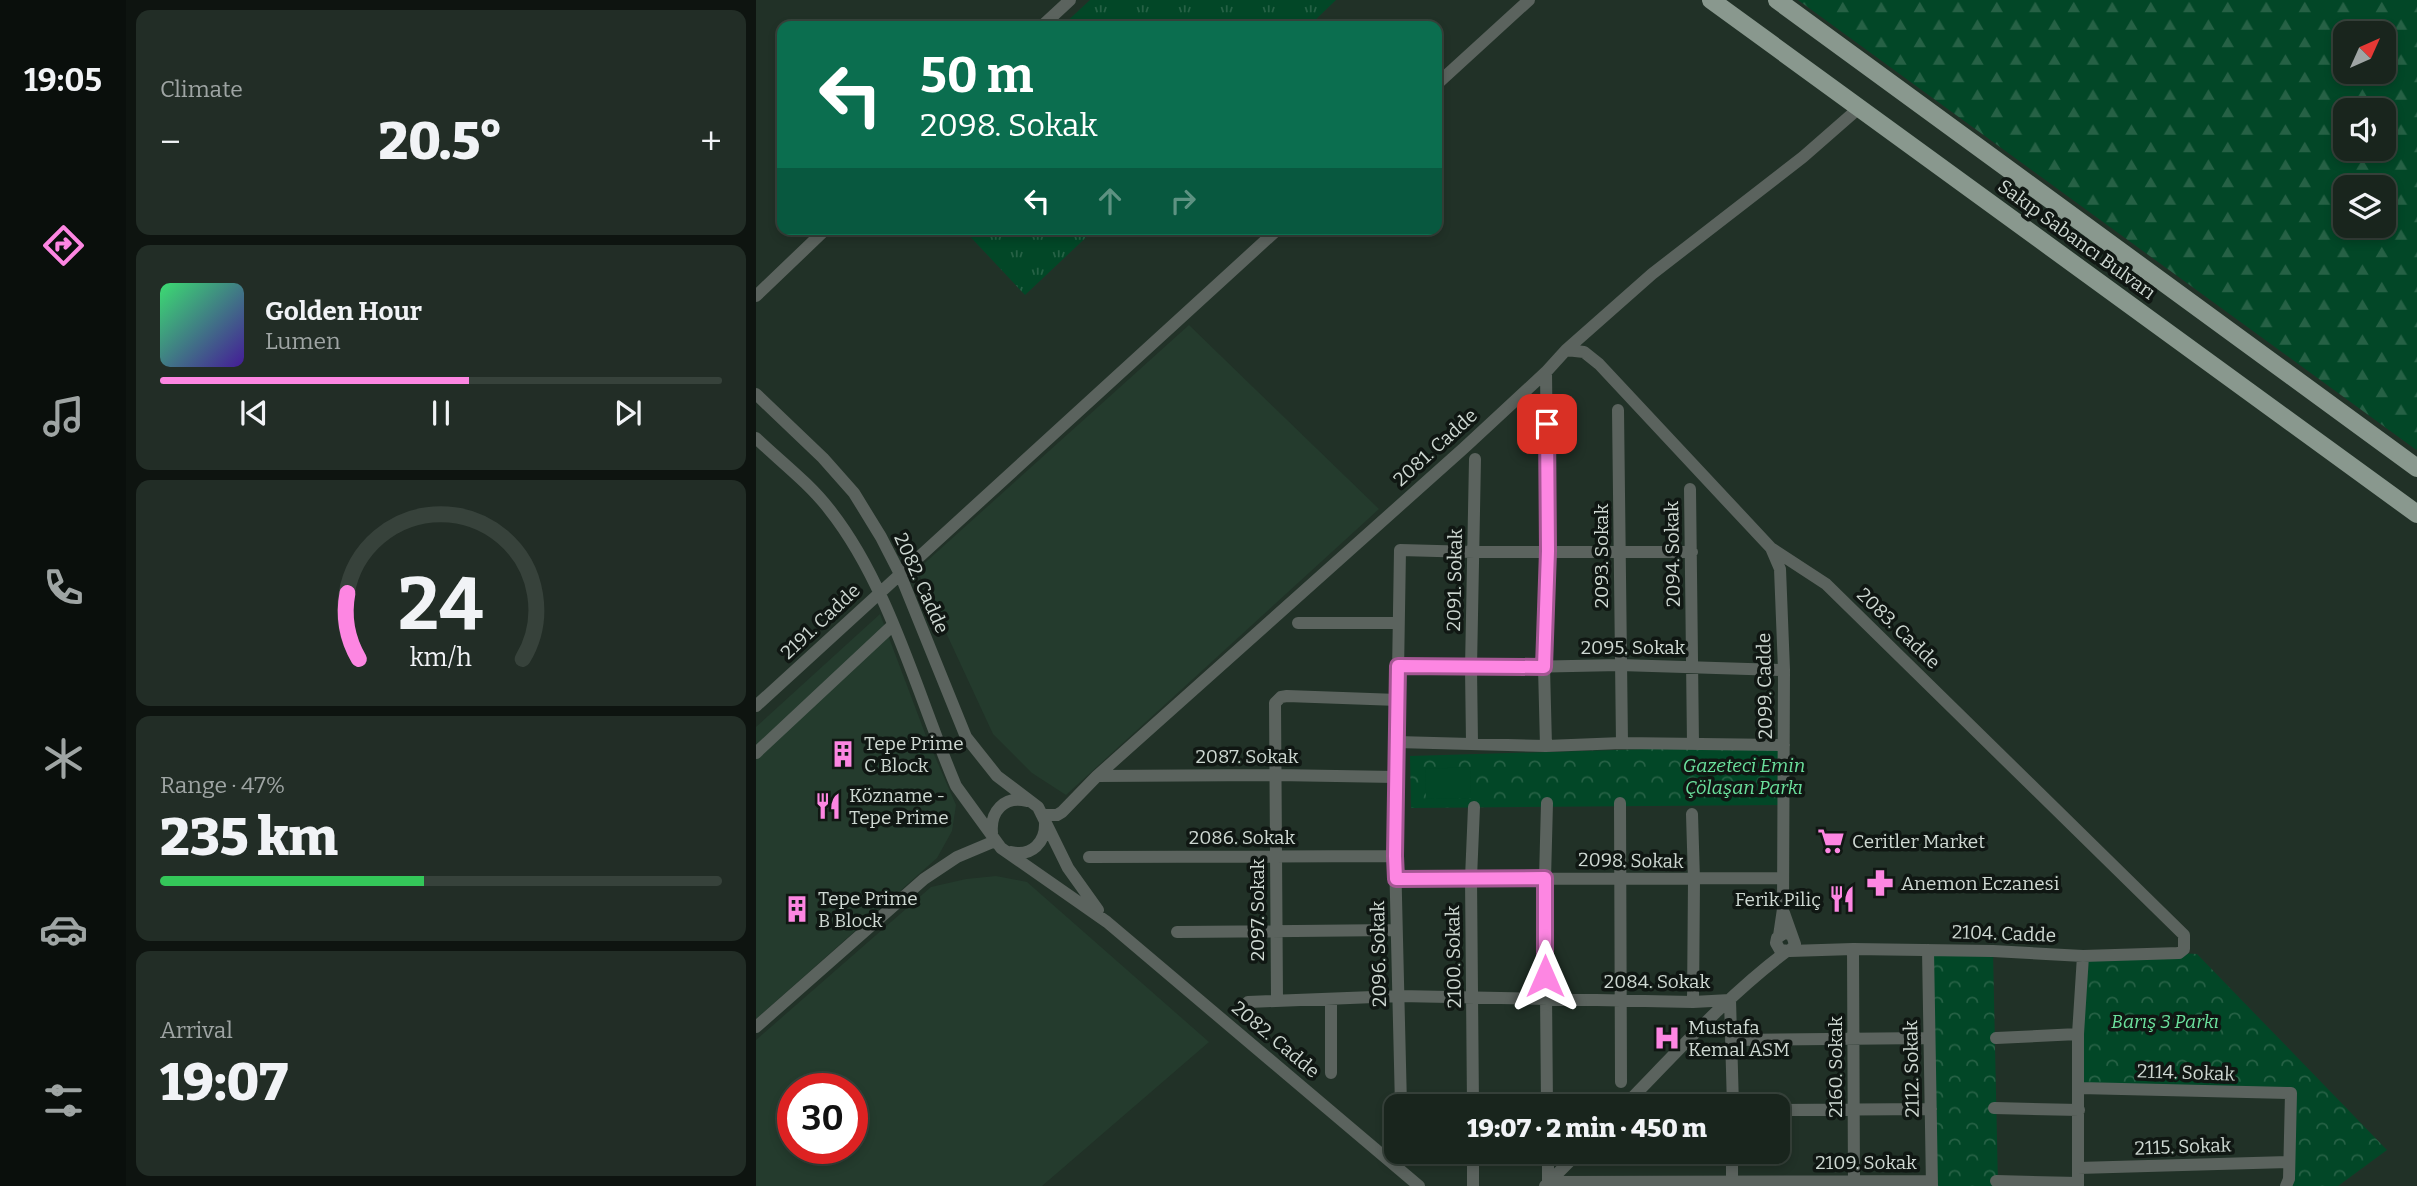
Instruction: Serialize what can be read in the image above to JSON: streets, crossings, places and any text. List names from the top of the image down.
{
  "streets": {
    "main road": ["Sakıp Sabancı Bulvarı"],
    "street": [
      "2081. Cadde",
      "2094. Sokak",
      "2093. Sokak",
      "2091. Sokak",
      "2082. Cadde",
      "2191. Cadde",
      "2083. Cadde",
      "2095. Sokak",
      "2099. Cadde",
      "2087. Sokak",
      "2086. Sokak",
      "2098. Sokak",
      "2097. Sokak",
      "2104. Cadde",
      "2096. Sokak",
      "2100. Sokak",
      "2084. Sokak",
      "2160. Sokak",
      "2112. Sokak",
      "2114. Sokak",
      "2115. Sokak",
      "2109. Sokak"
    ]
  },
  "crossings": [
    ["Sakıp Sabancı Bulvarı", "2081. Cadde"],
    ["2081. Cadde", "2082. Cadde"],
    ["2081. Cadde", "2083. Cadde"],
    ["2081. Cadde", "2087. Sokak"],
    ["2094. Sokak", "2095. Sokak"],
    ["2093. Sokak", "2095. Sokak"],
    ["2091. Sokak", "2095. Sokak"],
    ["2091. Sokak", "2096. Sokak"],
    ["2082. Cadde", "2191. Cadde"],
    ["2083. Cadde", "2099. Cadde"],
    ["2083. Cadde", "2104. Cadde"],
    ["2095. Sokak", "2099. Cadde"],
    ["2095. Sokak", "2096. Sokak"],
    ["2099. Cadde", "2098. Sokak"],
    ["2099. Cadde", "2104. Cadde"],
    ["2087. Sokak", "2097. Sokak"],
    ["2087. Sokak", "2096. Sokak"],
    ["2086. Sokak", "2097. Sokak"],
    ["2086. Sokak", "2096. Sokak"],
    ["2098. Sokak", "2096. Sokak"],
    ["2098. Sokak", "2100. Sokak"],
    ["2097. Sokak", "2096. Sokak"],
    ["2097. Sokak", "2084. Sokak"],
    ["2104. Cadde", "2160. Sokak"],
    ["2104. Cadde", "2112. Sokak"],
    ["2096. Sokak", "2084. Sokak"],
    ["2100. Sokak", "2084. Sokak"],
    ["2160. Sokak", "2109. Sokak"],
    ["2112. Sokak", "2109. Sokak"],
    ["2114. Sokak", "2115. Sokak"]
  ],
  "parks": ["Gazeteci Emin Çölaşan Parkı", "Barış 3 Parkı"],
  "places": {
    "building": ["Tepe Prime C Block", "Tepe Prime B Block"],
    "restaurant": ["Közname - Tepe Prime", "Ferik Piliç"],
    "supermarket": ["Ceritler Market"],
    "pharmacy": ["Anemon Eczanesi"],
    "hospital": ["Mustafa Kemal ASM"]
  },
  "north": "top right",
  "page": {
    "tabs": "19:05",
    "tile": [
      "Climate",
      ["Range · 47%", "235 km"],
      ["Arrival", "19:07"]
    ],
    "turn": ["50 m", "2098. Sokak"],
    "heat": ["−", "20.5°", "+"],
    "song": ["Golden Hour", "Lumen"],
    "limit": "30",
    "trip": "19:07 · 2 min · 450 m",
    "gauge": ["24", "km/h"]
  }
}
